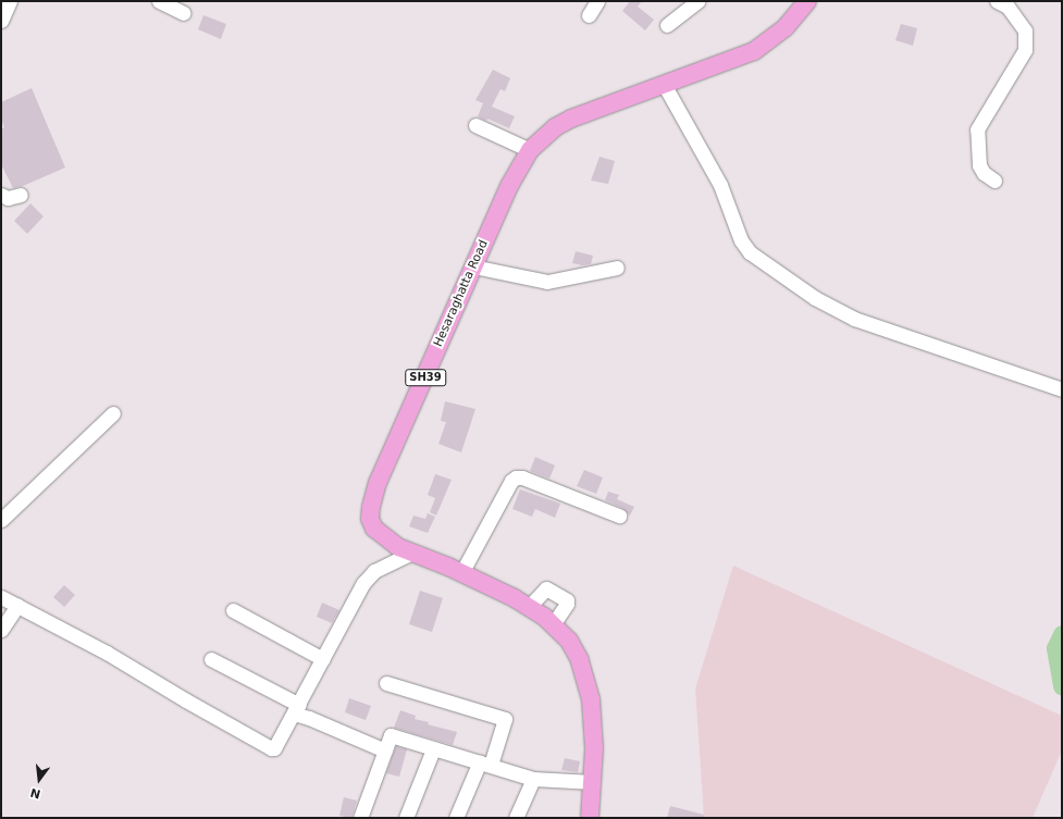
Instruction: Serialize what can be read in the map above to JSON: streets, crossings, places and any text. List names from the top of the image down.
{
  "streets": {
    "main road": ["Hesaraghatta Road", "SH39"]
  },
  "north": "bottom"
}
